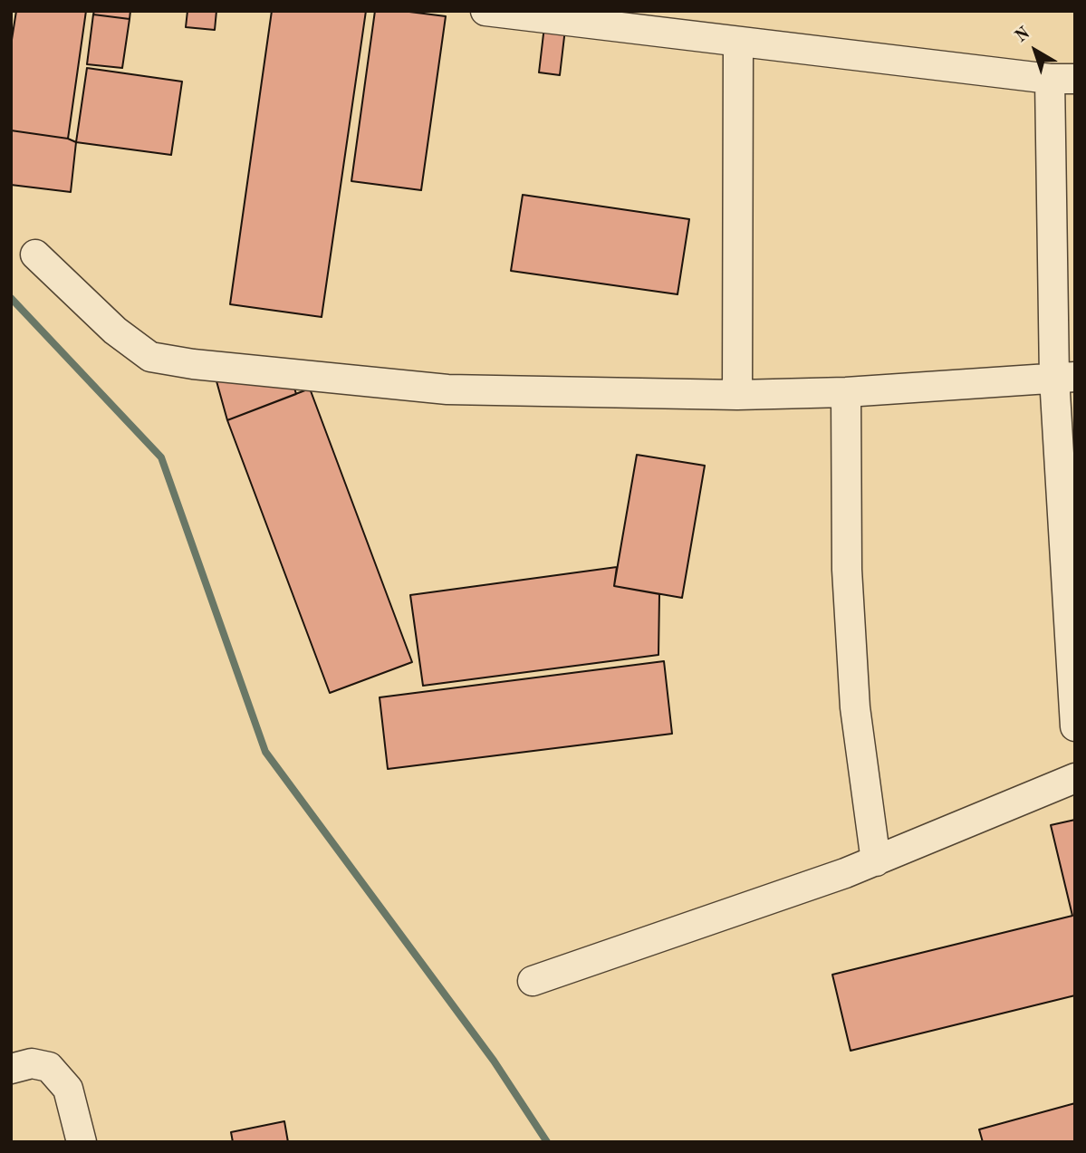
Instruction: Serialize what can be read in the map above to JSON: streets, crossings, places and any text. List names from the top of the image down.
{
  "north": "top left"
}
